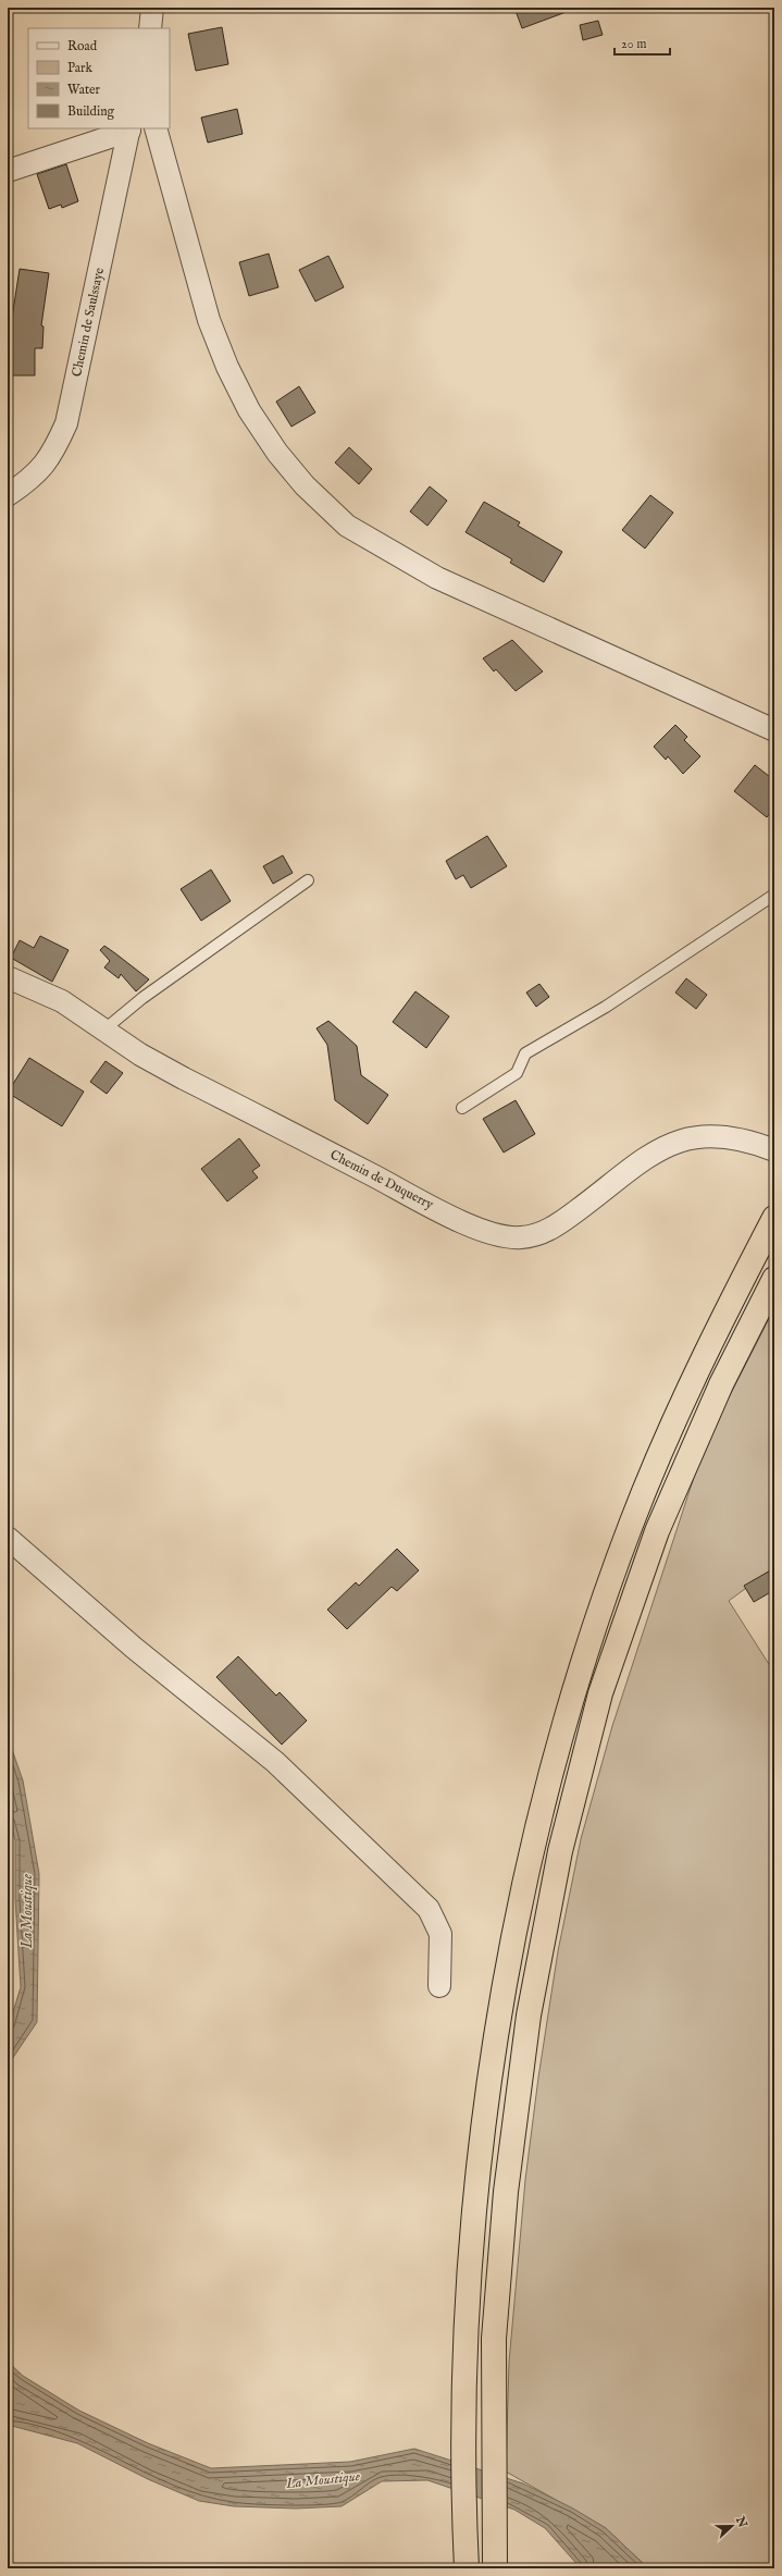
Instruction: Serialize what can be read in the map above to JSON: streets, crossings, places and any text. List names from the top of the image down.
{
  "streets": {
    "street": ["Chemin de Saulssaye", "Chemin de Duquerry"]
  },
  "water": ["La Moustique"],
  "legend": [
    "Road",
    "Park",
    "Water",
    "Building"
  ],
  "scale_bar": "20 m",
  "north": "right"
}
